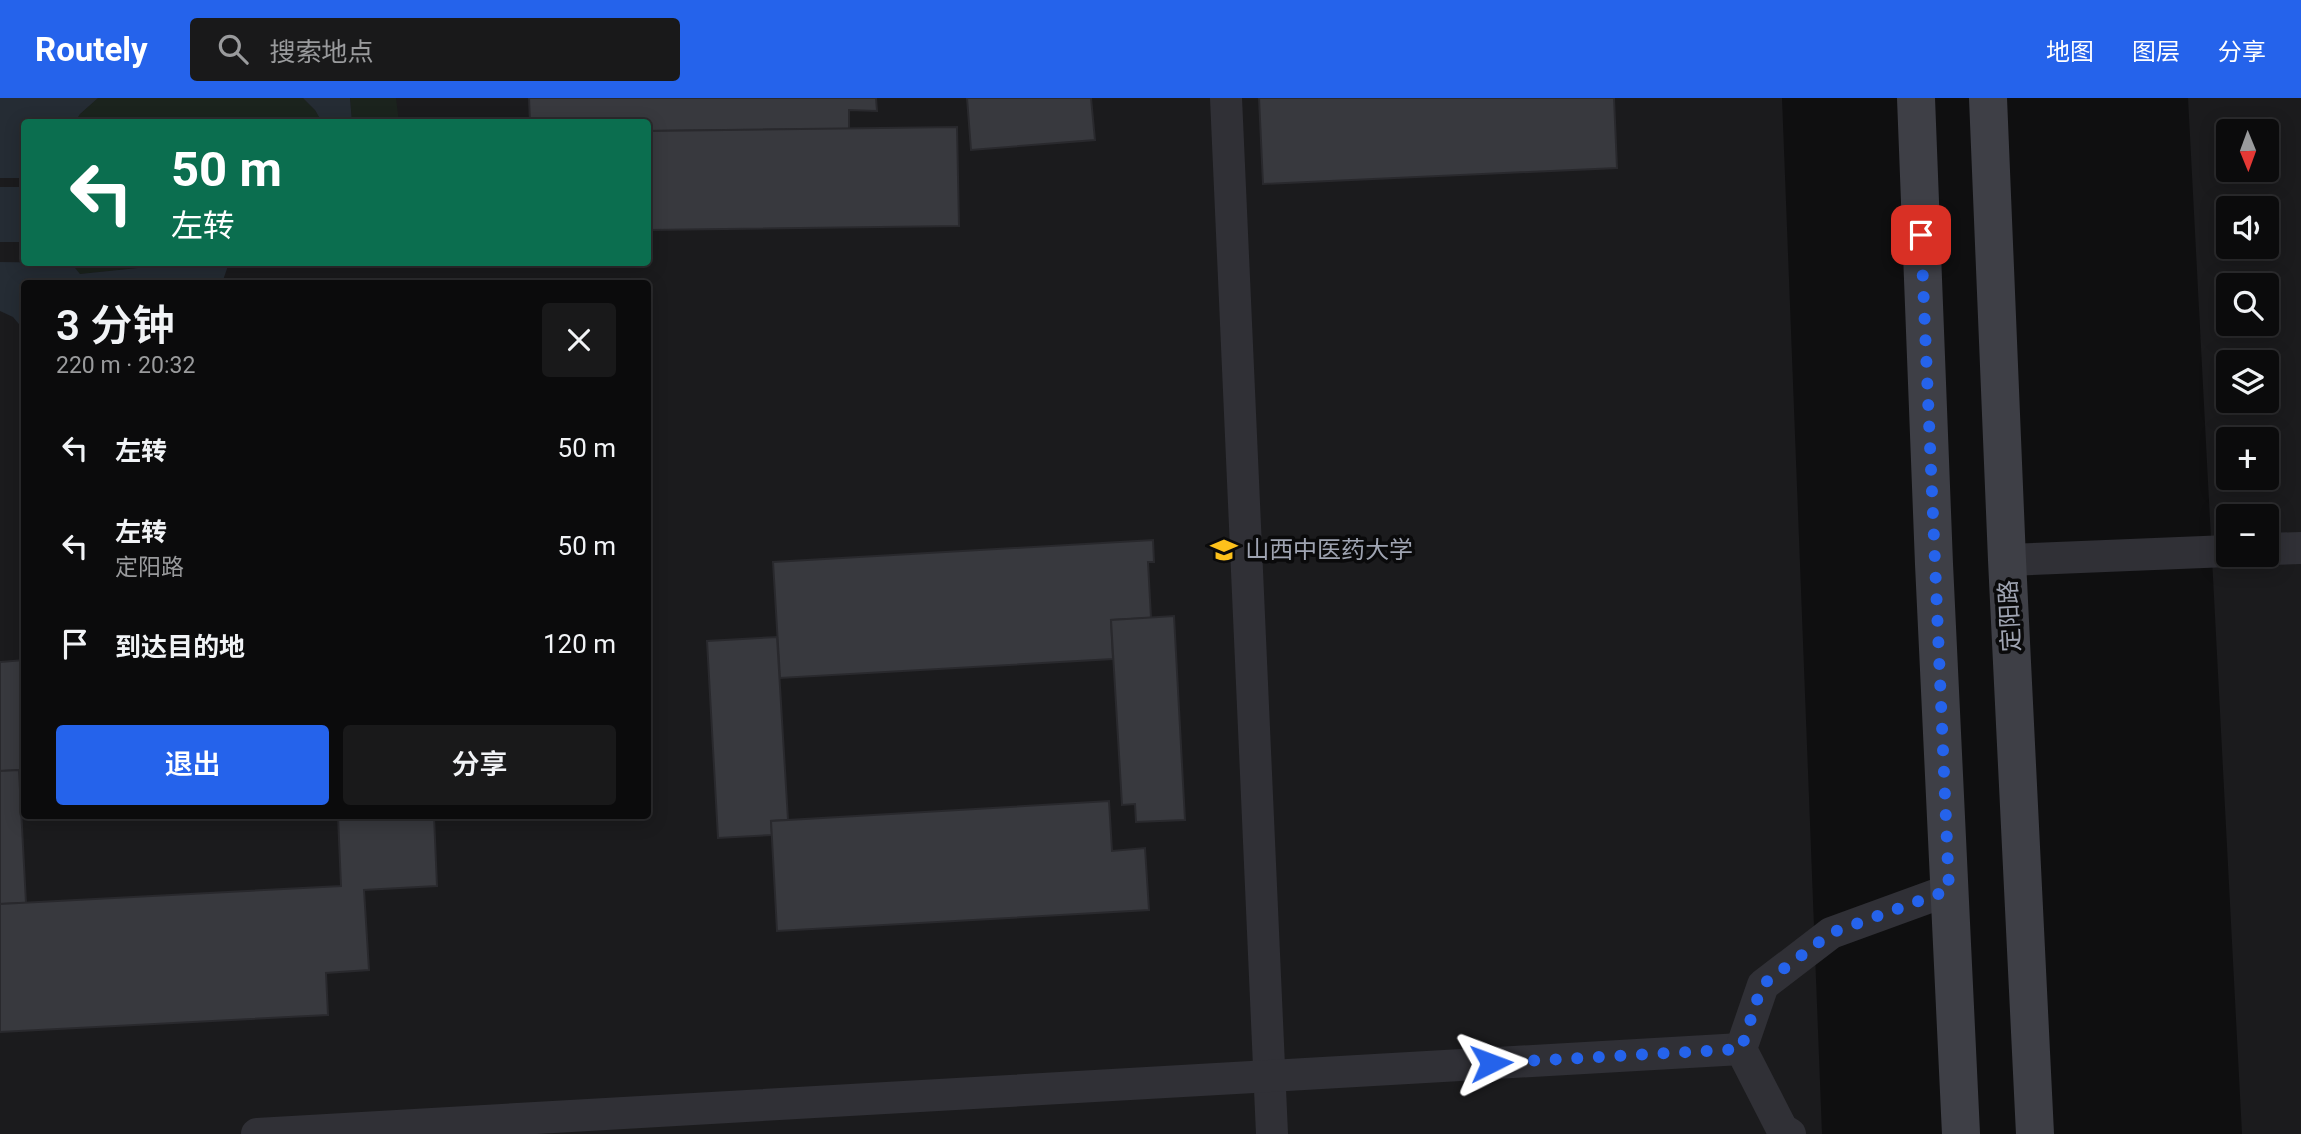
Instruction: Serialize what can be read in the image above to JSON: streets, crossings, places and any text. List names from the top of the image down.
{
  "streets": {
    "main road": ["定阳路"]
  },
  "places": {
    "school or university": ["山西中医药大学"]
  },
  "north": "bottom",
  "page": {
    "header": "Routely",
    "search": "搜索地点",
    "nav": ["地图", "图层", "分享"],
    "map_buttons": ["+", "−"],
    "turn": ["50 m", "左转"],
    "heading": ["3 分钟", "220 m · 20:32"],
    "list": [
      {
        "name": "左转",
        "value": "50 m"
      },
      {
        "name": "左转",
        "note": "定阳路",
        "value": "50 m"
      },
      {
        "name": "到达目的地",
        "value": "120 m"
      }
    ],
    "buttons": ["退出", "分享"]
  }
}
